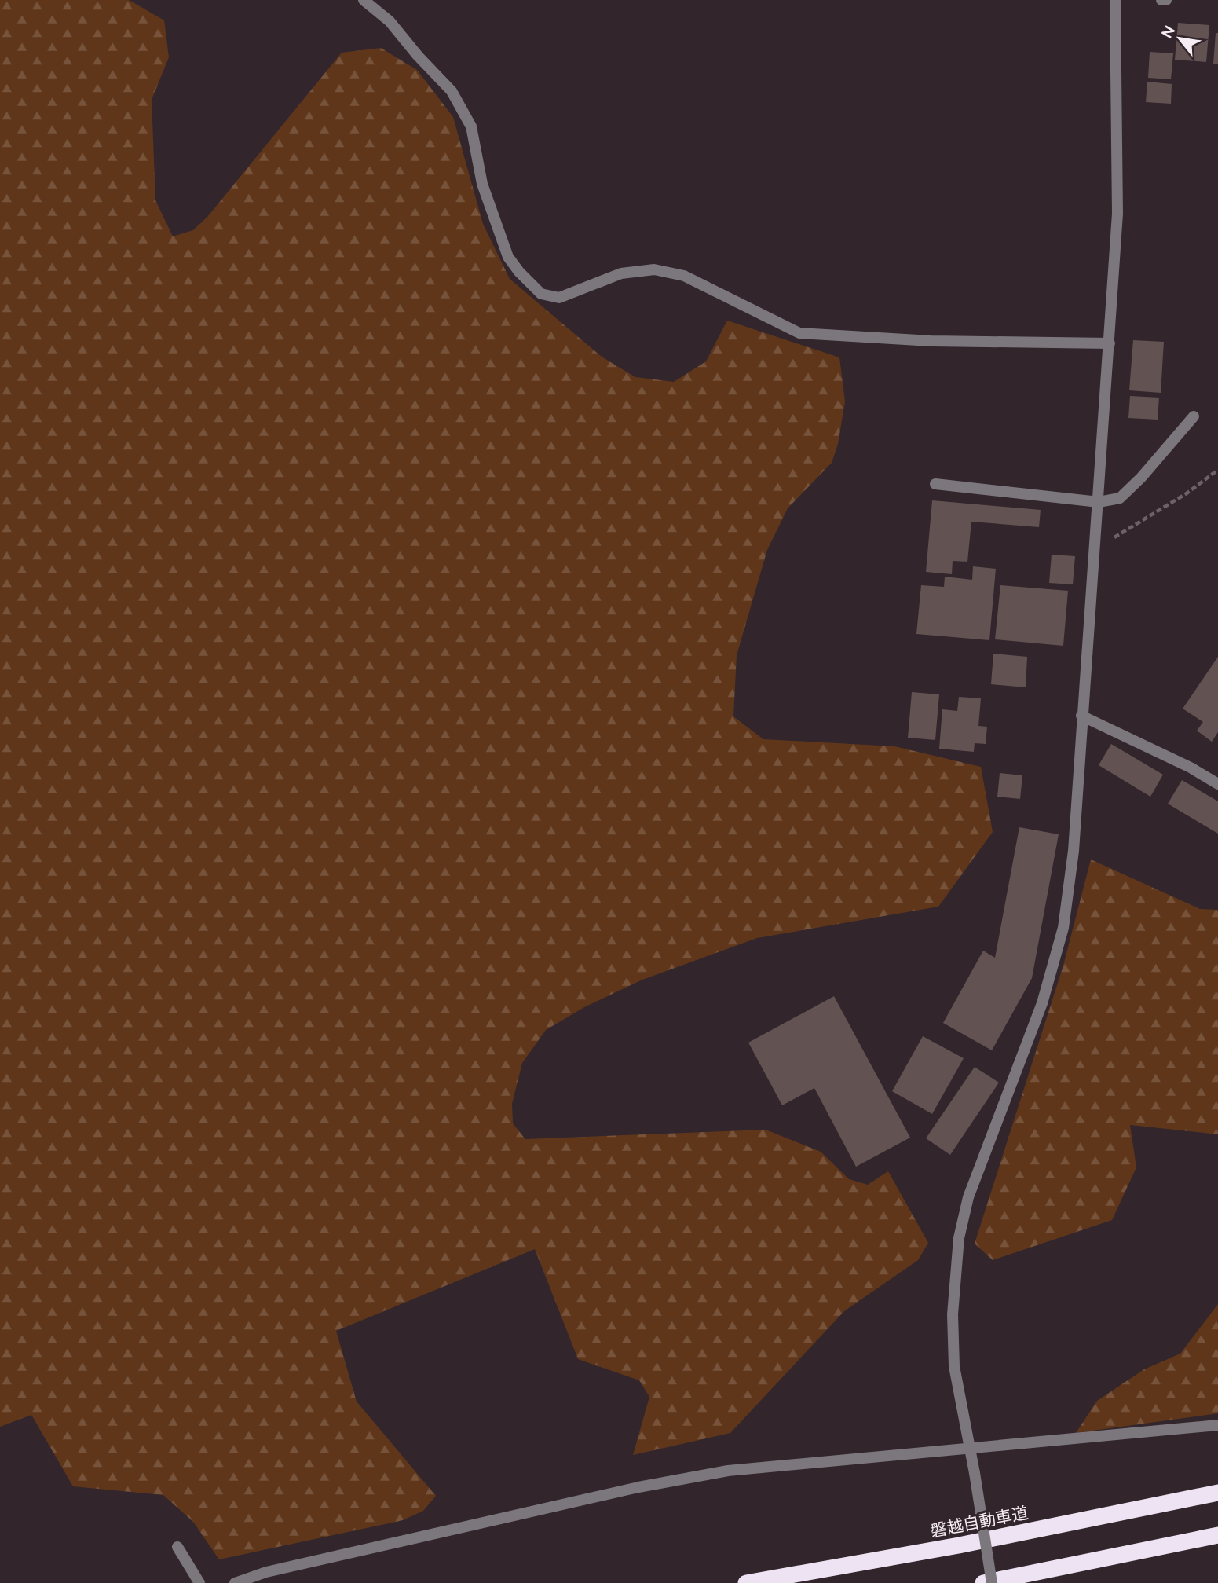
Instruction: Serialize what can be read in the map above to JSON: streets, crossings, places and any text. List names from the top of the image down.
{
  "streets": {
    "highway": ["磐越自動車道"]
  },
  "north": "top left"
}
